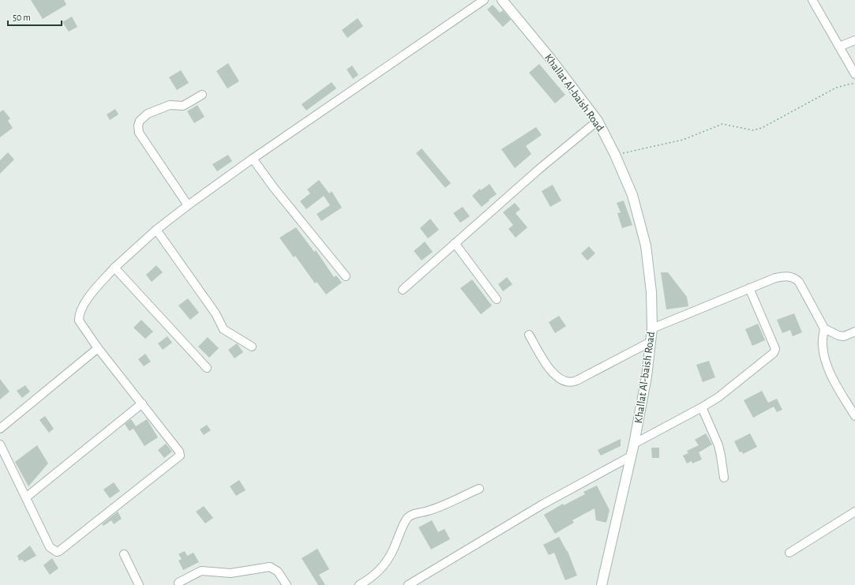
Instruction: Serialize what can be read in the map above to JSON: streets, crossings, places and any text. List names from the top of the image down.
{
  "streets": {
    "street": ["Khallat Al-baish Road"]
  },
  "scale_bar": "50 m"
}
